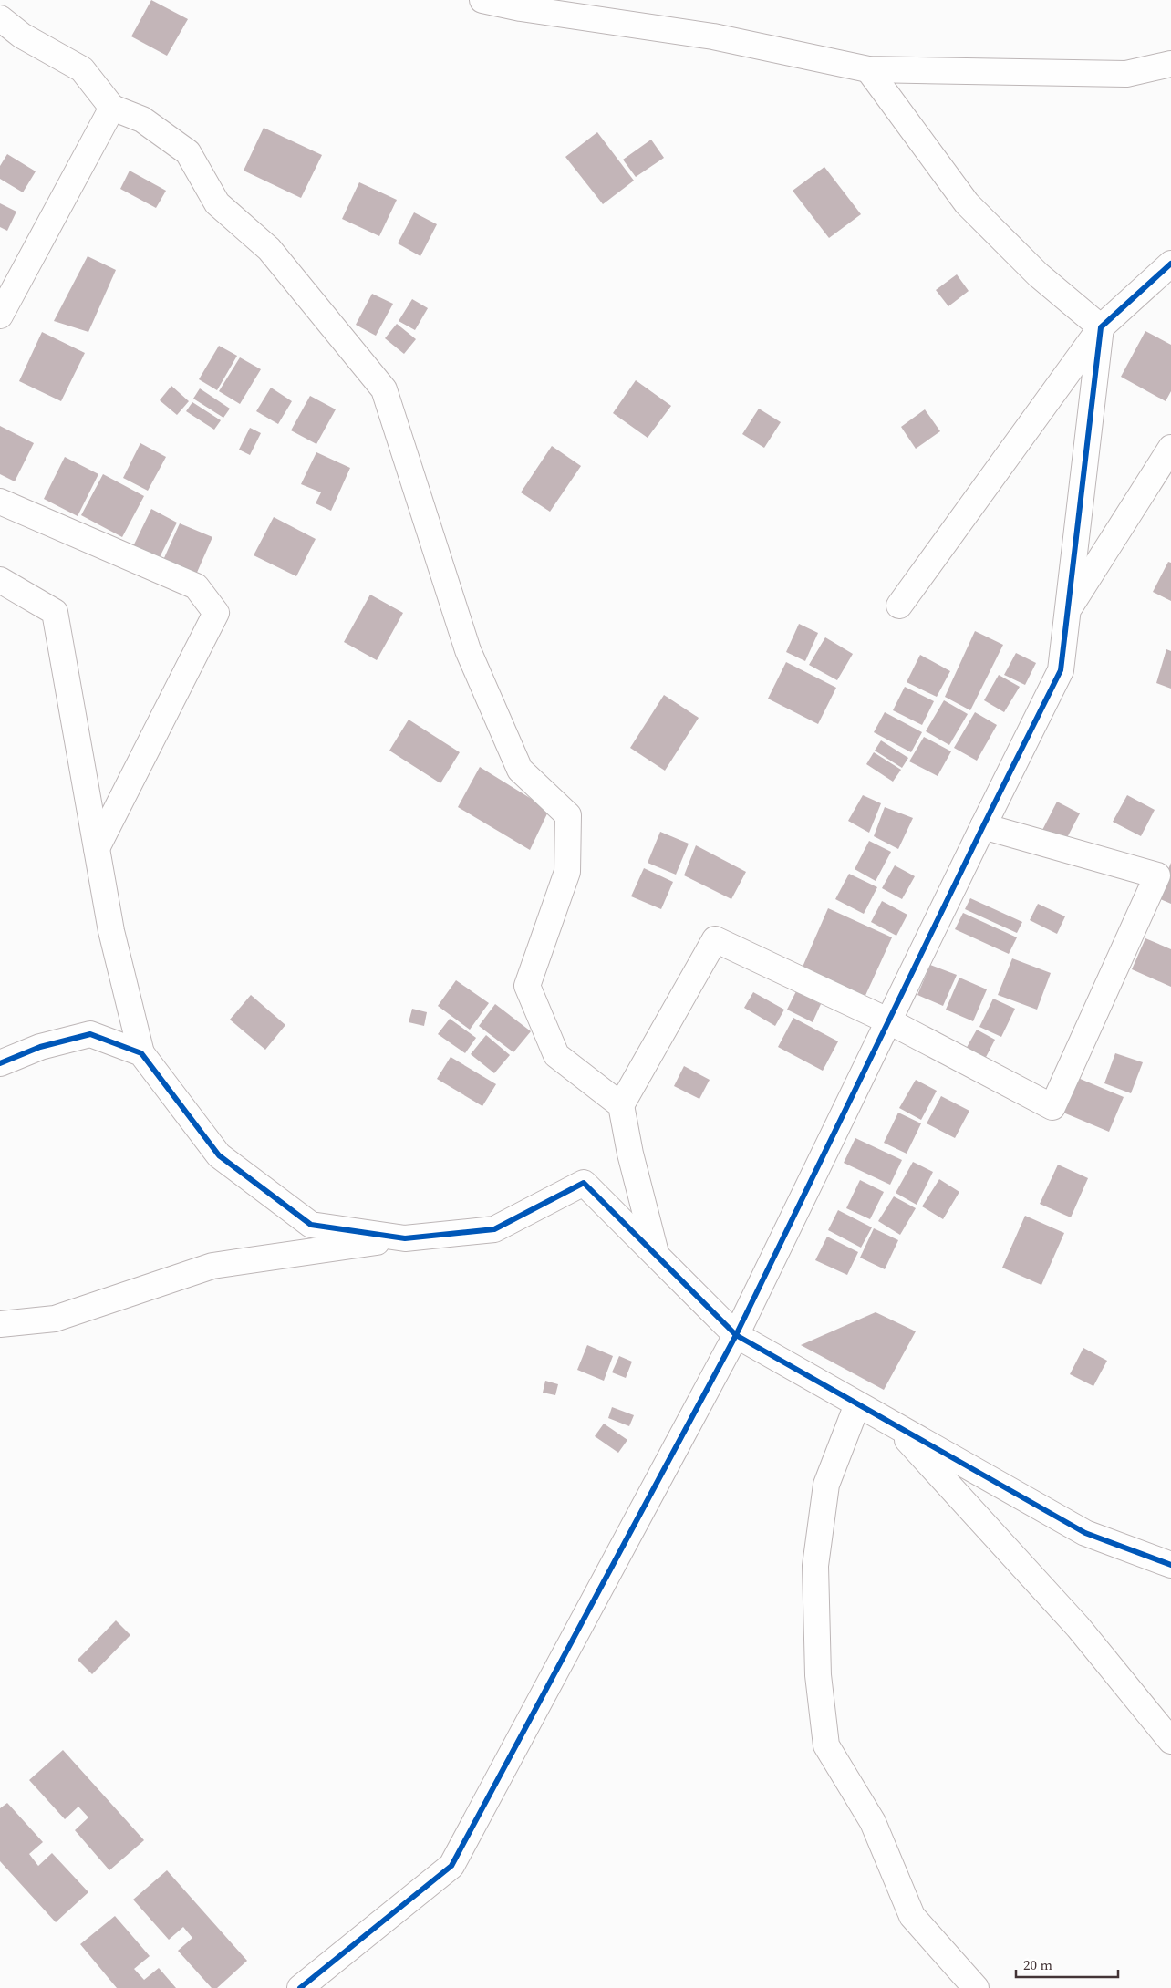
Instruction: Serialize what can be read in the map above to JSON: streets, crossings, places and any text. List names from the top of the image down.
{
  "scale_bar": "20 m"
}
